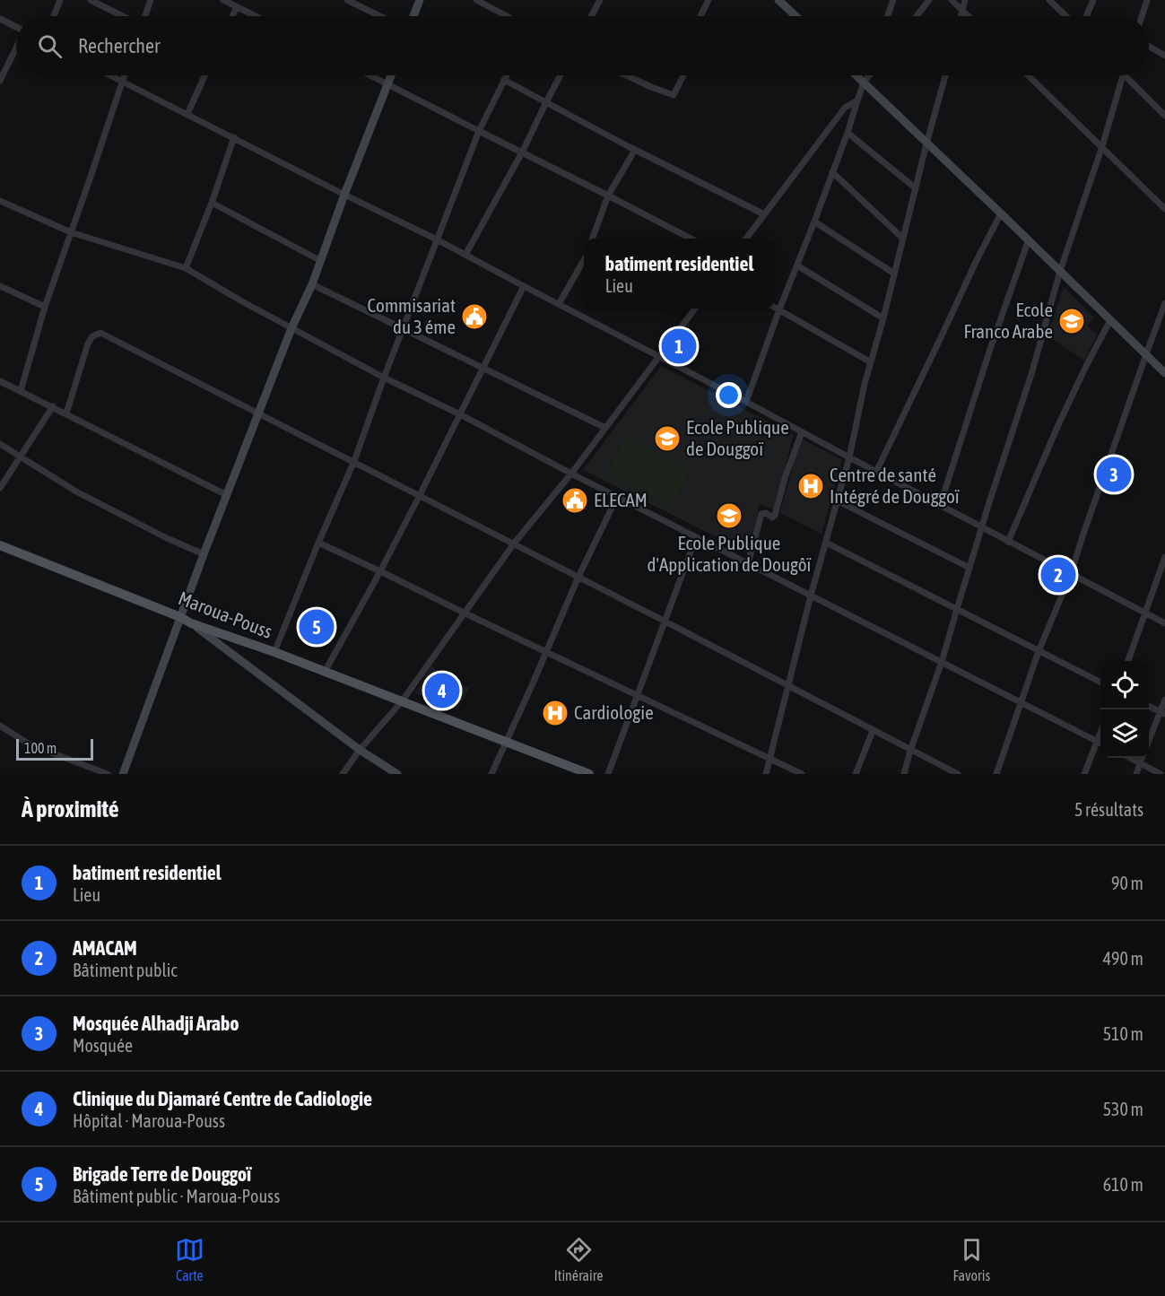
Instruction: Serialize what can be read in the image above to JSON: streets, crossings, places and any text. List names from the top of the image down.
{
  "streets": {
    "main road": ["Maroua-Pouss"]
  },
  "places": {
    "public building": ["Commisariat du 3 éme", "ELECAM"],
    "school or university": ["Ecole Franco Arabe", "Ecole Publique de Douggoï", "Ecole Publique d'Application de Dougôï"],
    "hospital": ["Centre de santé Intégré de Douggoï", "Cardiologie"]
  },
  "scale_bar": "100 m",
  "page": {
    "search": "Rechercher",
    "popup": ["batiment residentiel", "Lieu"],
    "pins": [
      "1",
      "3",
      "2",
      "5",
      "4"
    ],
    "scale": "100 m",
    "heading": ["À proximité", "5 résultats"],
    "list": [
      {
        "mark": "1",
        "name": "batiment residentiel",
        "note": "Lieu",
        "value": "90 m"
      },
      {
        "mark": "2",
        "name": "AMACAM",
        "note": "Bâtiment public",
        "value": "490 m"
      },
      {
        "mark": "3",
        "name": "Mosquée Alhadji Arabo",
        "note": "Mosquée",
        "value": "510 m"
      },
      {
        "mark": "4",
        "name": "Clinique du Djamaré Centre de Cadiologie",
        "note": "Hôpital · Maroua-Pouss",
        "value": "530 m"
      },
      {
        "mark": "5",
        "name": "Brigade Terre de Douggoï",
        "note": "Bâtiment public · Maroua-Pouss",
        "value": "610 m"
      }
    ],
    "nav": ["Carte", "Itinéraire", "Favoris"]
  }
}
